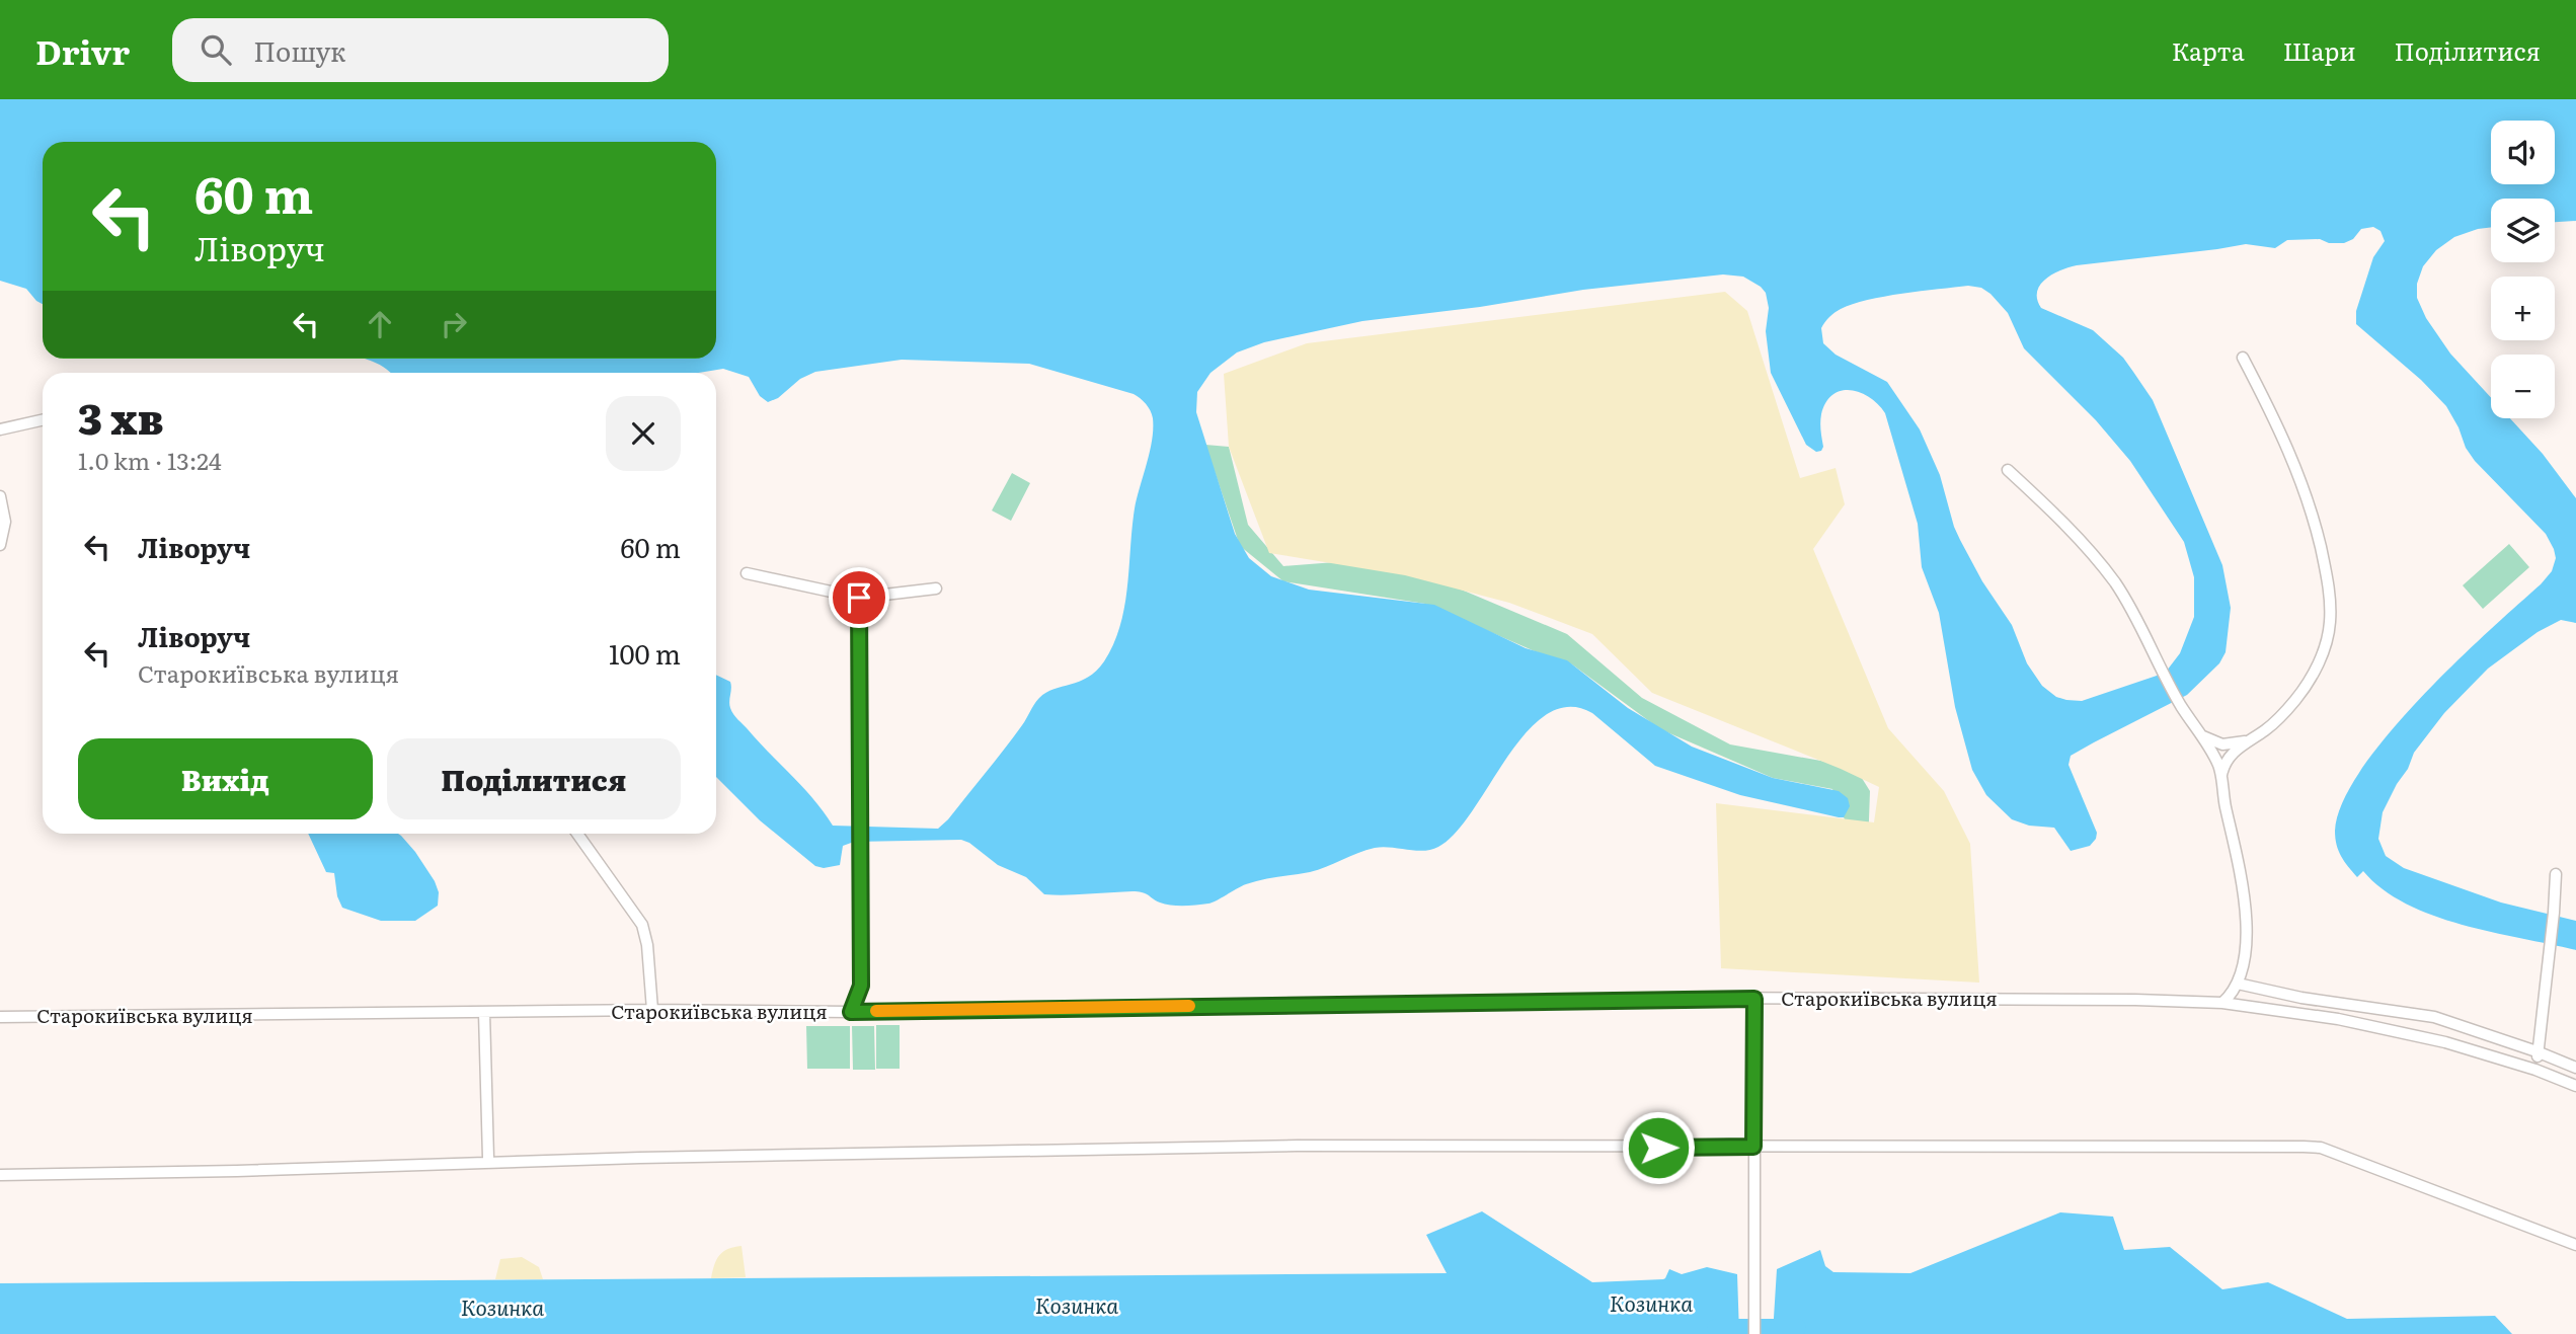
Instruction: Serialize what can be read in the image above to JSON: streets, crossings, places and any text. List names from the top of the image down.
{
  "streets": {
    "street": ["Старокиївська вулиця"]
  },
  "water": ["Козинка"],
  "page": {
    "header": "Drivr",
    "search": "Пошук",
    "nav": ["Карта", "Шари", "Поділитися"],
    "map_buttons": ["+", "−"],
    "turn": ["60 m", "Ліворуч"],
    "heading": ["3 хв", "1.0 km · 13:24"],
    "list": [
      {
        "name": "Ліворуч",
        "value": "60 m"
      },
      {
        "name": "Ліворуч",
        "note": "Старокиївська вулиця",
        "value": "100 m"
      }
    ],
    "buttons": ["Вихід", "Поділитися"]
  }
}
